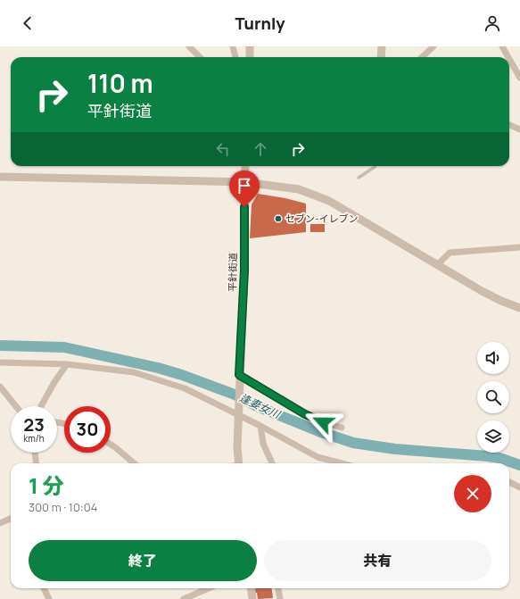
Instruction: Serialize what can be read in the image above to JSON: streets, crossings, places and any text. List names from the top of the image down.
{
  "streets": {
    "street": ["平針街道"]
  },
  "water": ["逢妻女川"],
  "places": ["セブン-イレブン"],
  "page": {
    "header": "Turnly",
    "turn": ["110 m", "平針街道"],
    "speed": "23 km/h",
    "limit": "30",
    "heading": ["1 分", "300 m · 10:04"],
    "buttons": ["終了", "共有"]
  }
}
